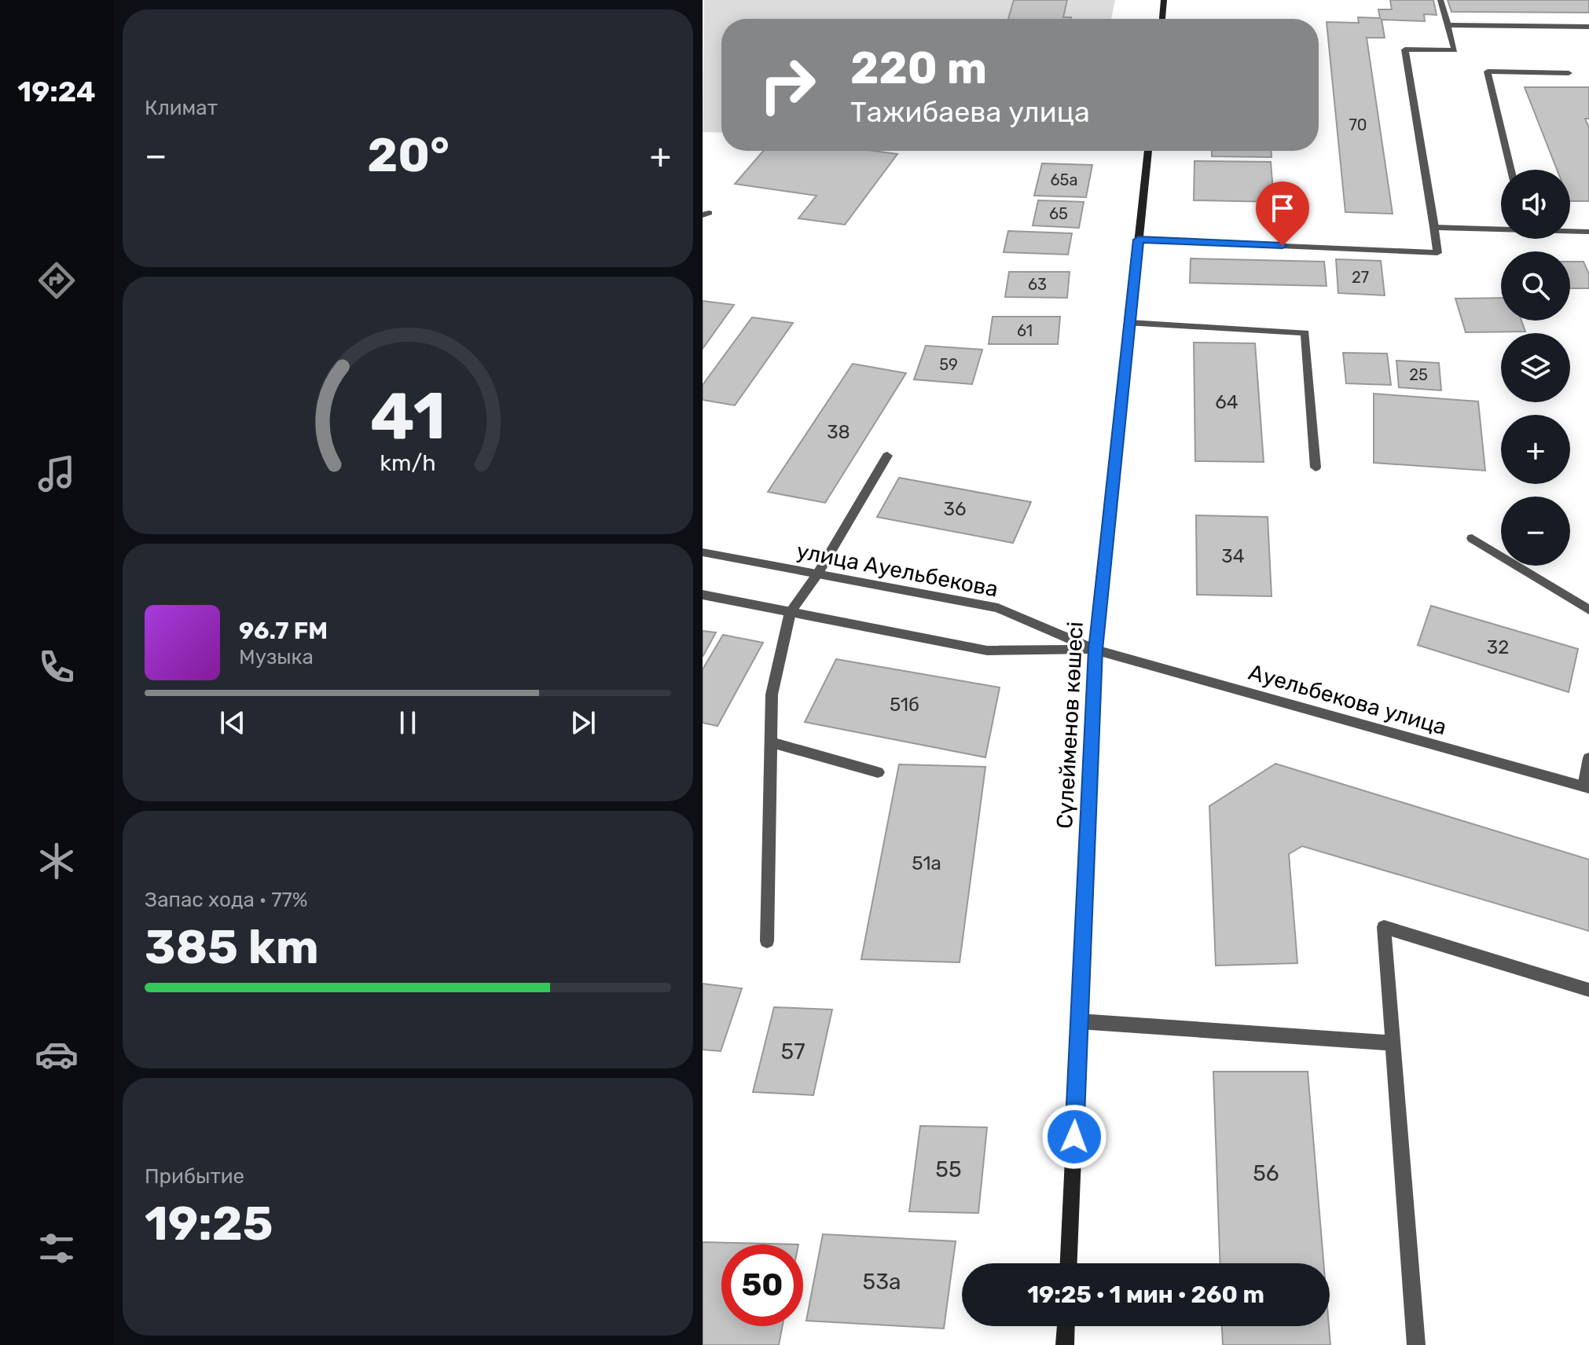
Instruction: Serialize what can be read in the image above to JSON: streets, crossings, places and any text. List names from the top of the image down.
{
  "streets": {
    "main road": ["Сүлейменов көшесі"],
    "street": ["улица Ауельбекова", "Ауельбекова улица"]
  },
  "crossings": [
    ["улица Ауельбекова", "Ауельбекова улица"],
    ["улица Ауельбекова", "Сүлейменов көшесі"],
    ["Ауельбекова улица", "Сүлейменов көшесі"]
  ],
  "house_numbers": [
    "70",
    "65а",
    "65",
    "27",
    "63",
    "61",
    "59",
    "25",
    "64",
    "38",
    "36",
    "34",
    "32",
    "51б",
    "51а",
    "57",
    "55",
    "56",
    "53а"
  ],
  "page": {
    "tabs": "19:24",
    "tile": [
      "Климат",
      ["Запас хода · 77%", "385 km"],
      ["Прибытие", "19:25"]
    ],
    "turn": ["220 m", "Тажибаева улица"],
    "heat": ["−", "20°", "+"],
    "map_buttons": ["+", "−"],
    "song": ["96.7 FM", "Музыка"],
    "limit": "50",
    "trip": "19:25 · 1 мин · 260 m",
    "gauge": ["41", "km/h"]
  }
}
